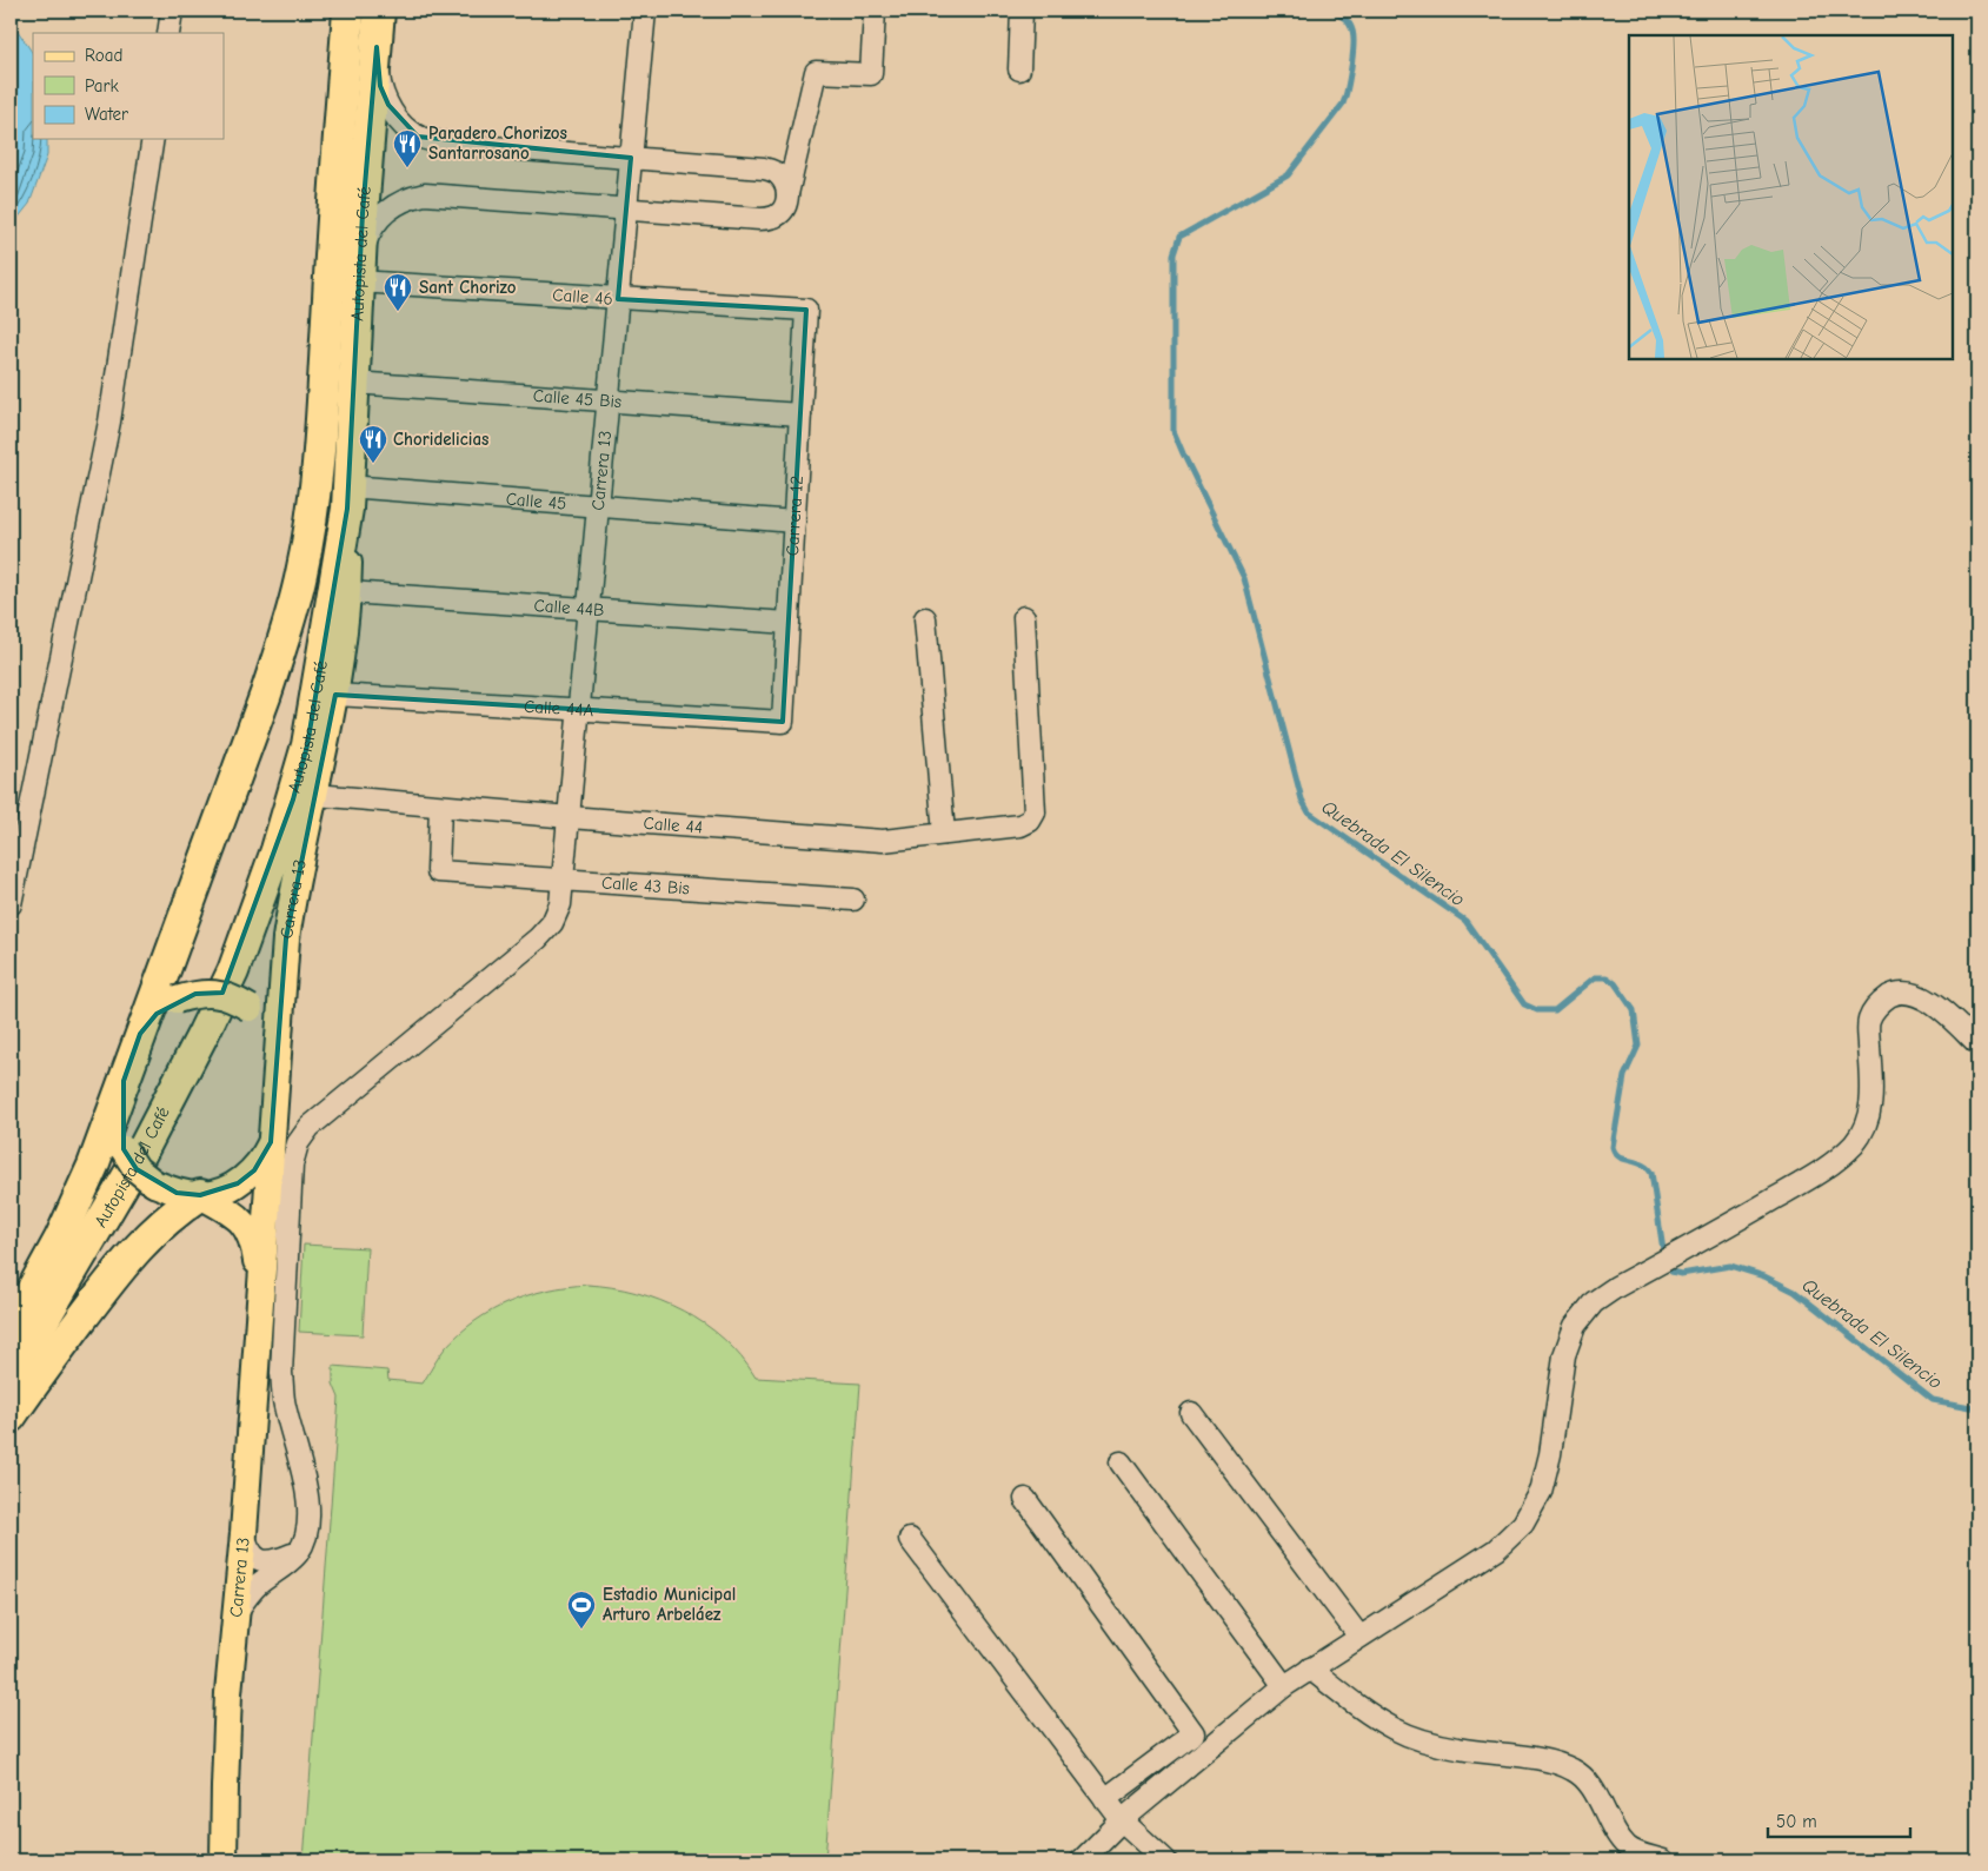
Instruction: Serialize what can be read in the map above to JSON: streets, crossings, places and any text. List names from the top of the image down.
{
  "streets": {
    "highway": ["Autopista del Café"],
    "main road": ["Carrera 13"],
    "street": [
      "Calle 46",
      "Calle 45 Bis",
      "Calle 45",
      "Carrera 12",
      "Calle 44B",
      "Calle 44A",
      "Calle 44",
      "Calle 43 Bis"
    ]
  },
  "crossings": [
    ["Autopista del Café", "Calle 46"],
    ["Autopista del Café", "Calle 45 Bis"],
    ["Autopista del Café", "Carrera 13"],
    ["Autopista del Café", "Calle 45"],
    ["Calle 46", "Carrera 13"],
    ["Calle 46", "Carrera 12"],
    ["Calle 45 Bis", "Carrera 13"],
    ["Calle 45 Bis", "Carrera 12"],
    ["Carrera 13", "Calle 45"],
    ["Carrera 13", "Calle 44B"],
    ["Carrera 13", "Calle 44A"],
    ["Carrera 13", "Calle 44"],
    ["Carrera 13", "Calle 43 Bis"],
    ["Calle 45", "Carrera 12"],
    ["Carrera 12", "Calle 44B"],
    ["Carrera 12", "Calle 44A"],
    ["Calle 44", "Calle 43 Bis"]
  ],
  "water": ["Quebrada El Silencio"],
  "places": {
    "restaurant": ["Paradero Chorizos Santarrosano", "Sant Chorizo", "Choridelicias"],
    "sports": ["Estadio Municipal Arturo Arbeláez"]
  },
  "legend": ["Road", "Park", "Water"],
  "scale_bar": "50 m"
}
